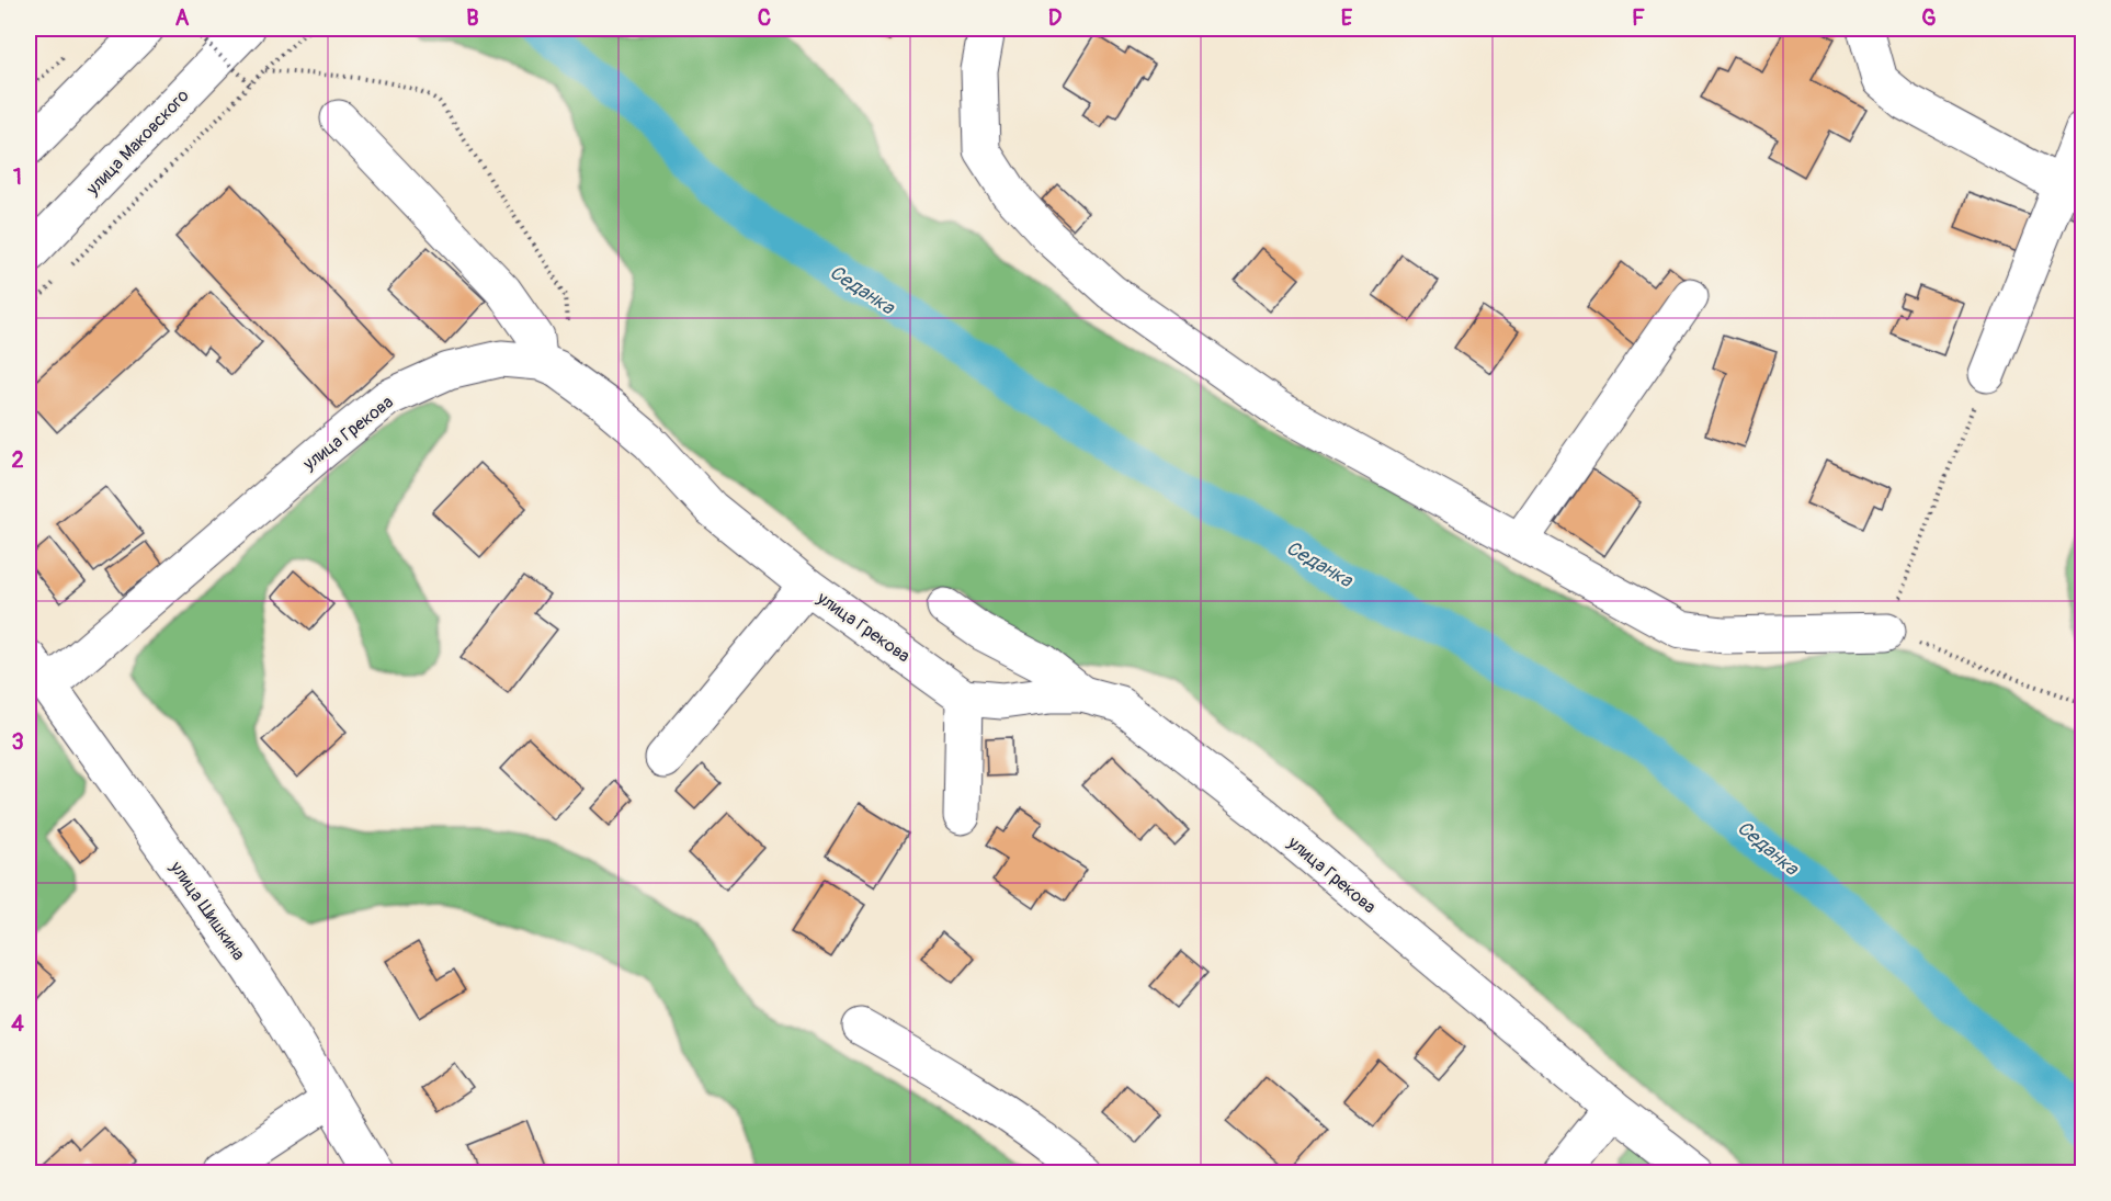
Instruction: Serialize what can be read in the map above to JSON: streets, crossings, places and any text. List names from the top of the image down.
{
  "streets": {
    "main road": ["улица Маковского", "улица Грекова", "улица Шишкина"]
  },
  "crossings": [
    ["улица Грекова", "улица Шишкина"]
  ],
  "water": ["Седанка"],
  "grid": {
    "columns": [
      "A",
      "B",
      "C",
      "D",
      "E",
      "F",
      "G"
    ],
    "rows": [
      "1",
      "2",
      "3",
      "4"
    ]
  }
}
